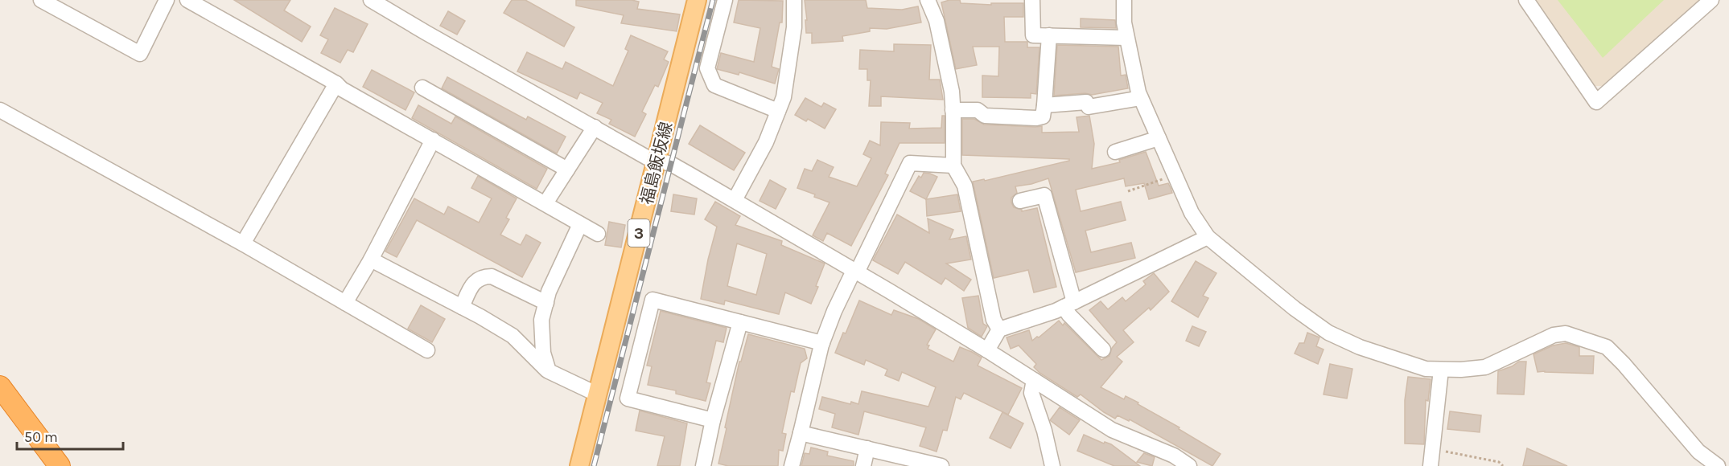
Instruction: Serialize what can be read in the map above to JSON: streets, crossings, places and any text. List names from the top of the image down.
{
  "streets": {
    "main road": ["福島飯坂線", "3"]
  },
  "scale_bar": "50 m"
}
